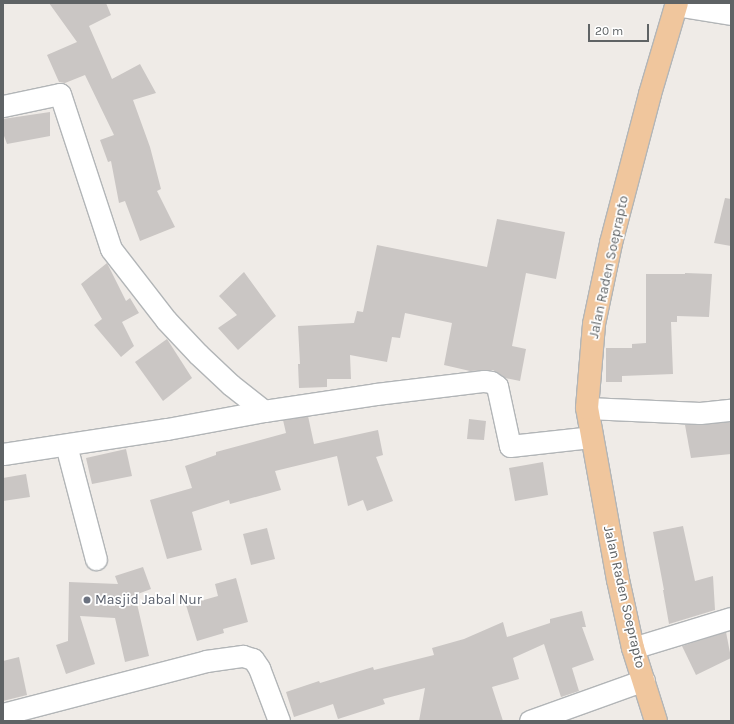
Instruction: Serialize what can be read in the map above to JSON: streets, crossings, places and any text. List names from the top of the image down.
{
  "streets": {
    "highway": ["Jalan Raden Soeprapto"]
  },
  "places": ["Masjid Jabal Nur"],
  "scale_bar": "20 m"
}
